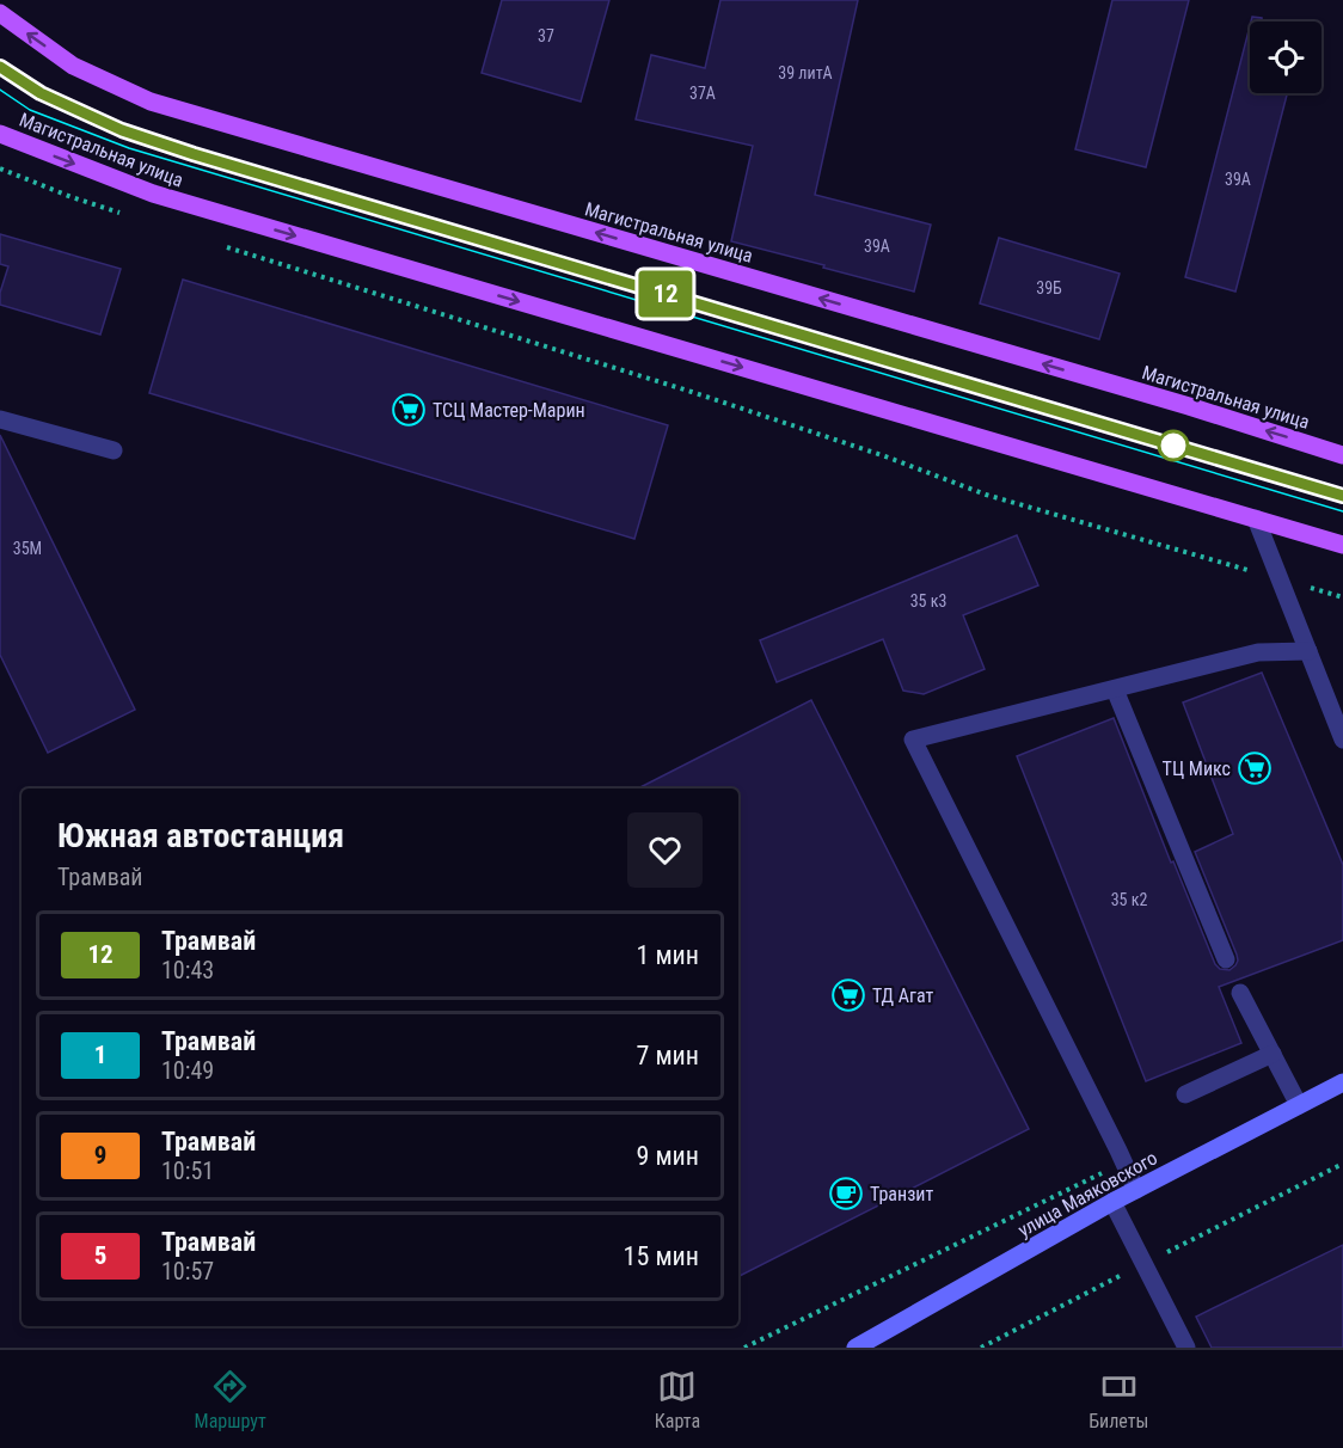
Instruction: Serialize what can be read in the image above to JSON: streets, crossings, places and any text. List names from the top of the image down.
{
  "streets": {
    "main road": ["Магистральная улица", "улица Маяковского"]
  },
  "places": {
    "supermarket": ["ТСЦ Мастер-Марин", "ТЦ Микс", "ТД Агат"],
    "cafe": ["Транзит"]
  },
  "lines": ["tram line 12"],
  "house_numbers": [
    "37",
    "39 литА",
    "37А",
    "39А",
    "39А",
    "39Б",
    "35М",
    "35 к3",
    "35 к2"
  ],
  "page": {
    "on_map": "12",
    "heading": ["Южная автостанция", "Трамвай"],
    "list": [
      {
        "mark": "12",
        "name": "Трамвай",
        "note": "10:43",
        "value": "1 мин"
      },
      {
        "mark": "1",
        "name": "Трамвай",
        "note": "10:49",
        "value": "7 мин"
      },
      {
        "mark": "9",
        "name": "Трамвай",
        "note": "10:51",
        "value": "9 мин"
      },
      {
        "mark": "5",
        "name": "Трамвай",
        "note": "10:57",
        "value": "15 мин"
      }
    ],
    "tabs": ["Маршрут", "Карта", "Билеты"]
  }
}
